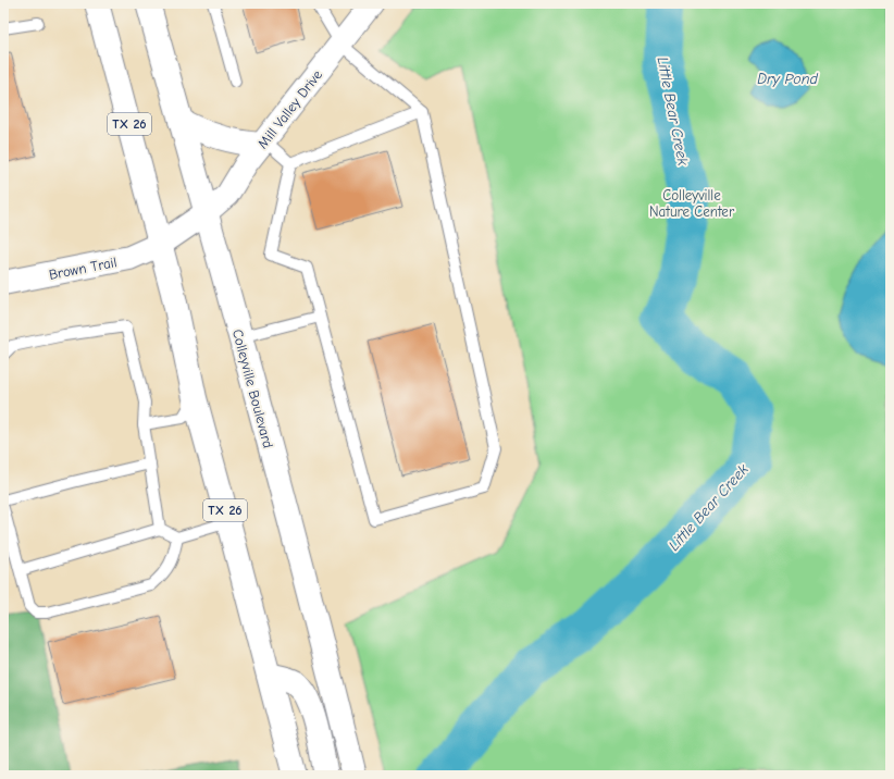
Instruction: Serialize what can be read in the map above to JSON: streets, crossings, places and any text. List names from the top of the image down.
{
  "streets": {
    "main road": ["TX 26", "Brown Trail", "Colleyville Boulevard"],
    "street": ["Mill Valley Drive"]
  },
  "crossings": [
    ["Mill Valley Drive", "Brown Trail"],
    ["Mill Valley Drive", "Colleyville Boulevard"],
    ["TX 26", "Brown Trail"],
    ["Brown Trail", "Colleyville Boulevard"]
  ],
  "water": ["Dry Pond", "Little Bear Creek"],
  "parks": ["Colleyville Nature Center"]
}
